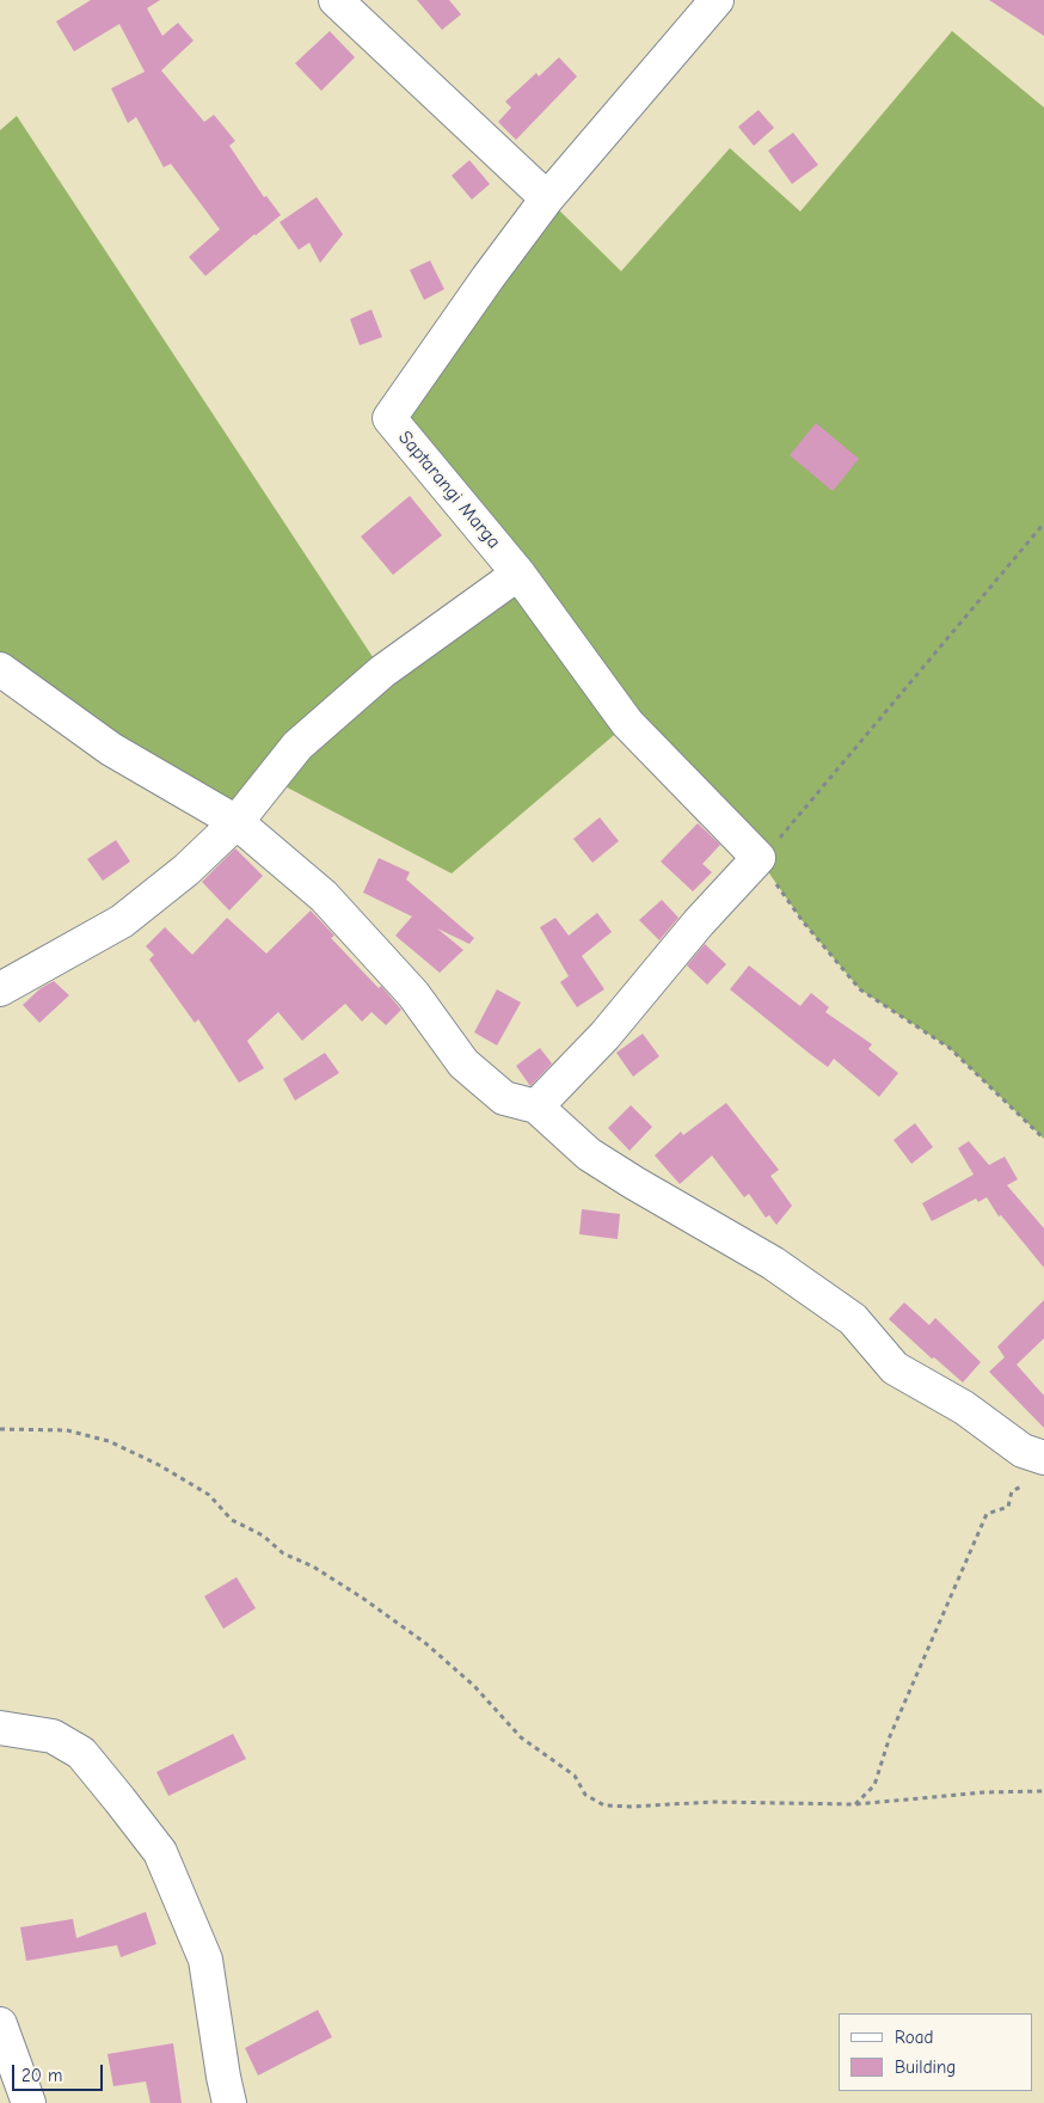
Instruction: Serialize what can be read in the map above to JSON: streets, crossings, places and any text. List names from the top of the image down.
{
  "streets": {
    "street": ["Saptarangi Marga"]
  },
  "legend": ["Road", "Building"],
  "scale_bar": "20 m"
}
